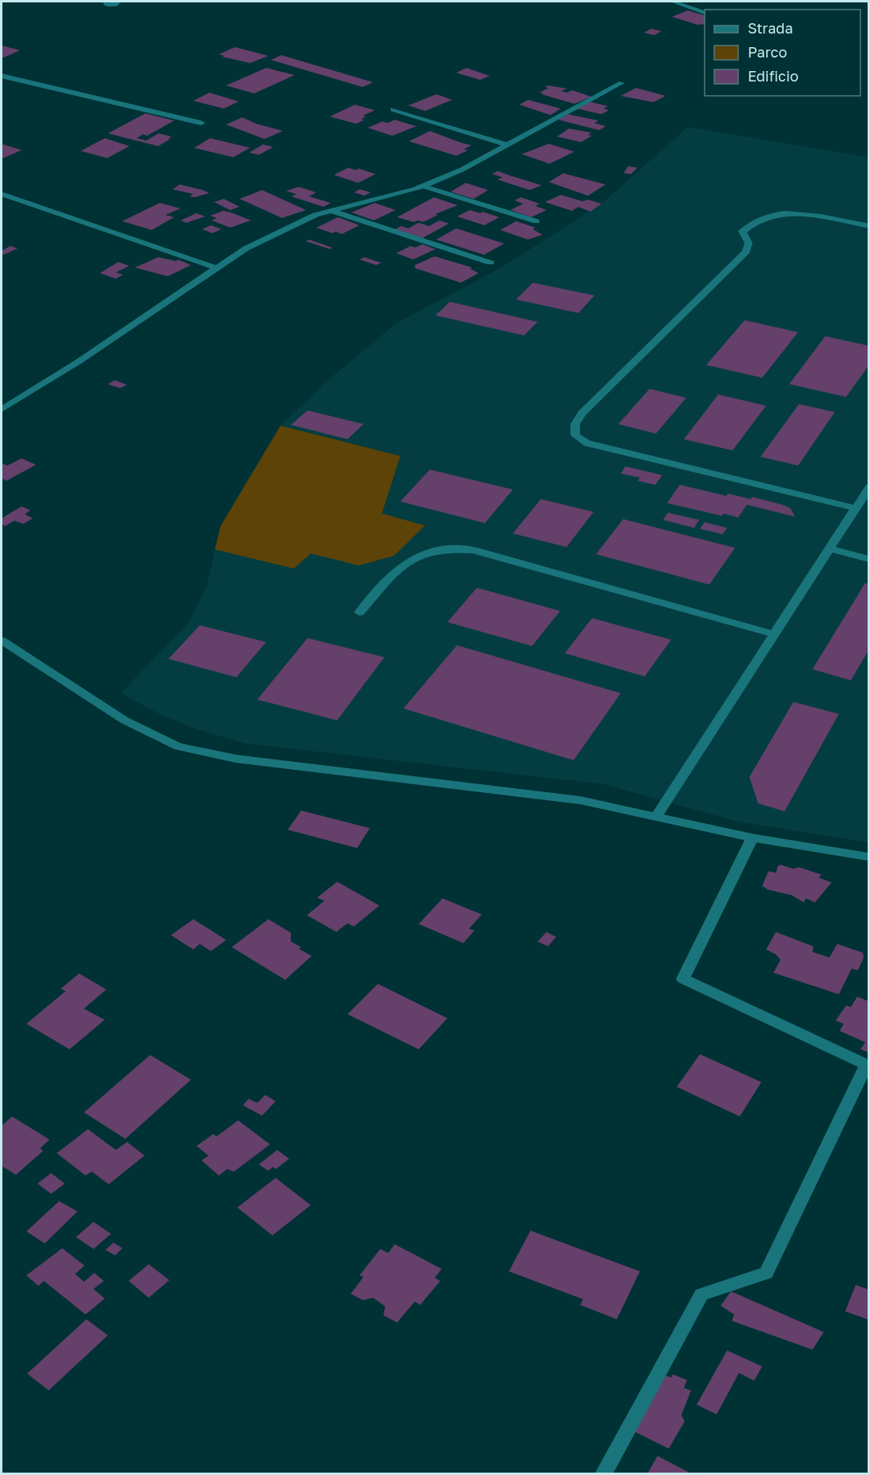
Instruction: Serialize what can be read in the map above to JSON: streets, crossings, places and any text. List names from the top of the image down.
{
  "legend": ["Strada", "Parco", "Edificio"]
}
